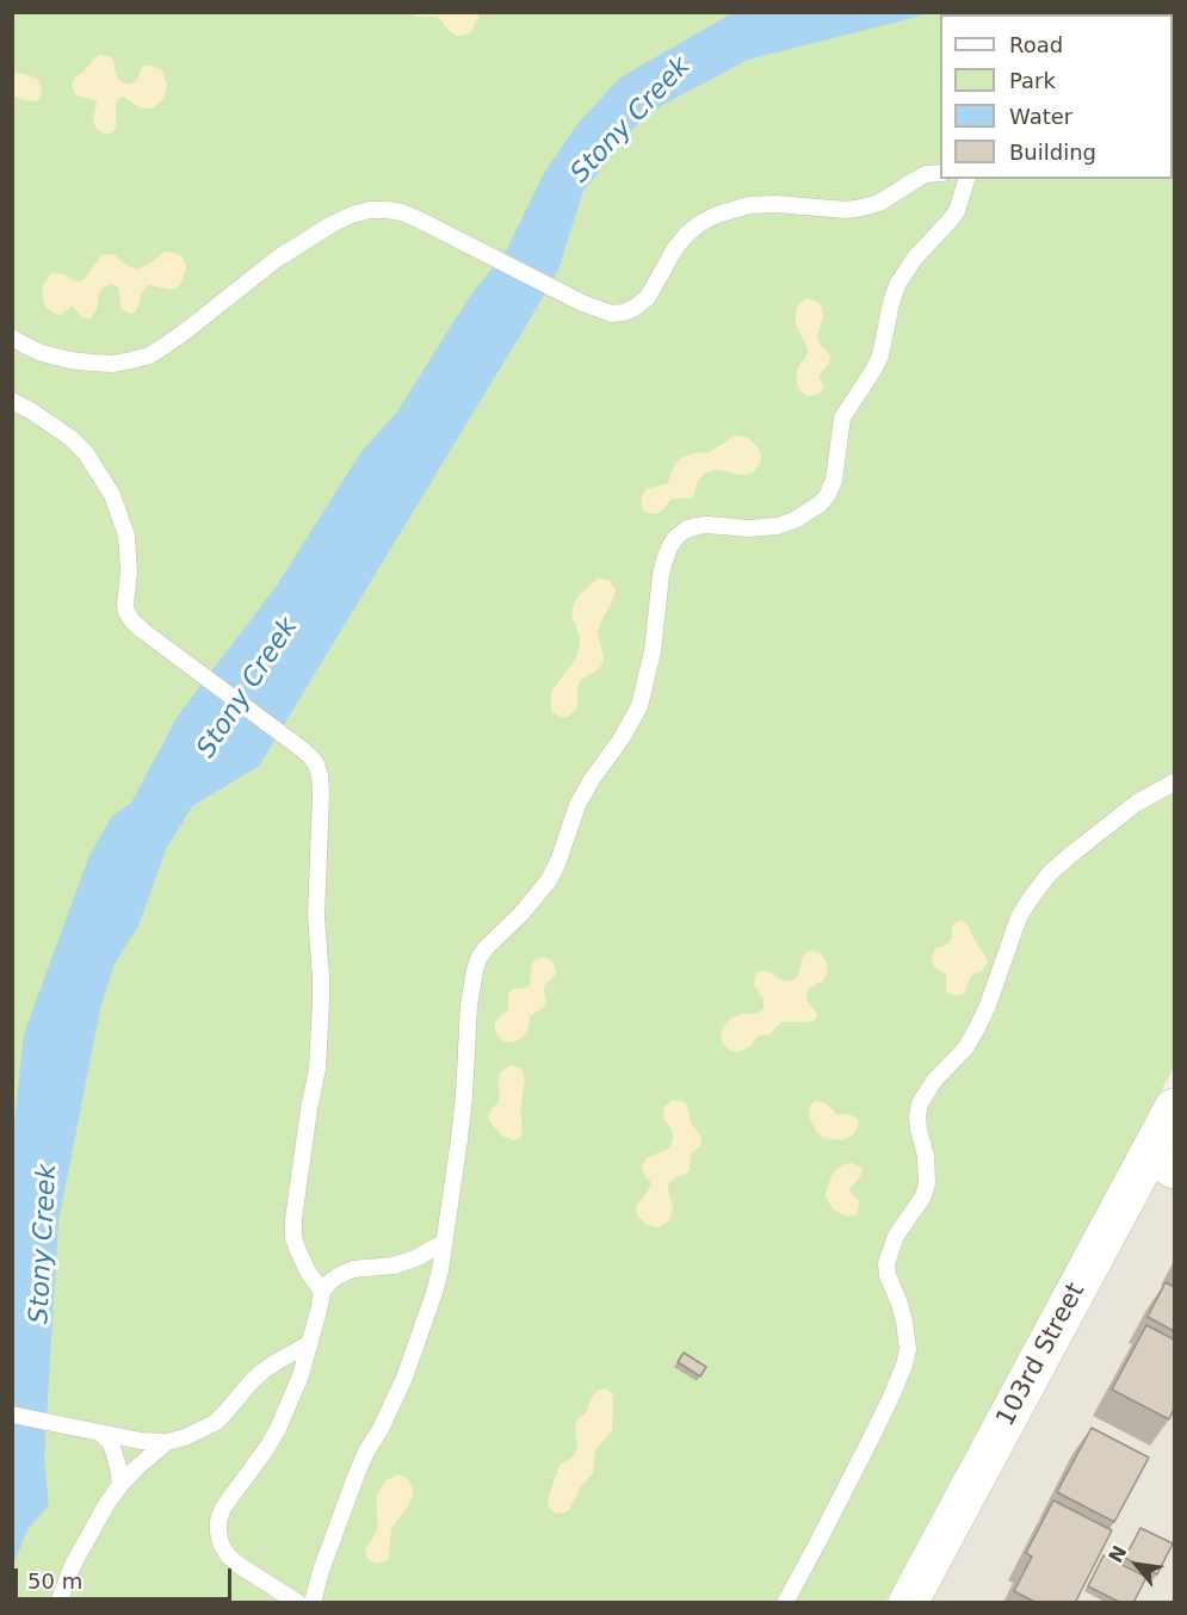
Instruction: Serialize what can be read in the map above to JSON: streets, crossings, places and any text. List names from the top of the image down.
{
  "streets": {
    "street": ["103rd Street"]
  },
  "water": ["Stony Creek"],
  "legend": [
    "Road",
    "Park",
    "Water",
    "Building"
  ],
  "scale_bar": "50 m",
  "north": "top left"
}
